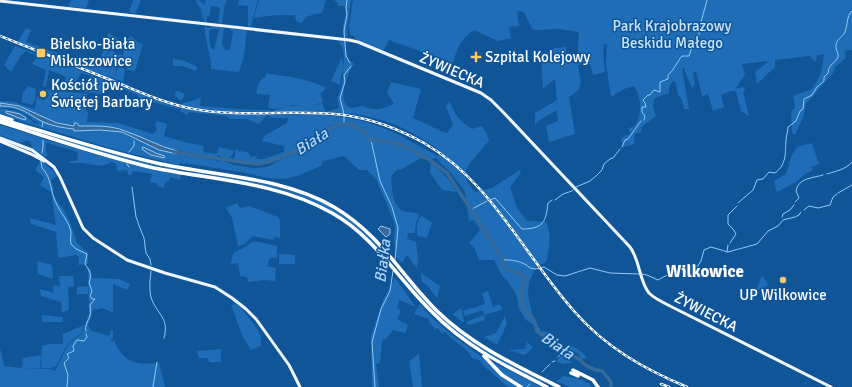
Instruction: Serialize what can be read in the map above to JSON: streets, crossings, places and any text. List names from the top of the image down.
{
  "streets": {
    "main road": ["ŻYWIECKA"]
  },
  "districts": ["Wilkowice"],
  "water": ["Biała", "Białka"],
  "parks": ["Park Krajobrazowy Beskidu Małego"],
  "places": {
    "transit": ["Bielsko-Biała Mikuszowice"],
    "health": ["Szpital Kolejowy"],
    "other": ["Kościół pw. Świętej Barbary", "UP Wilkowice"]
  }
}
